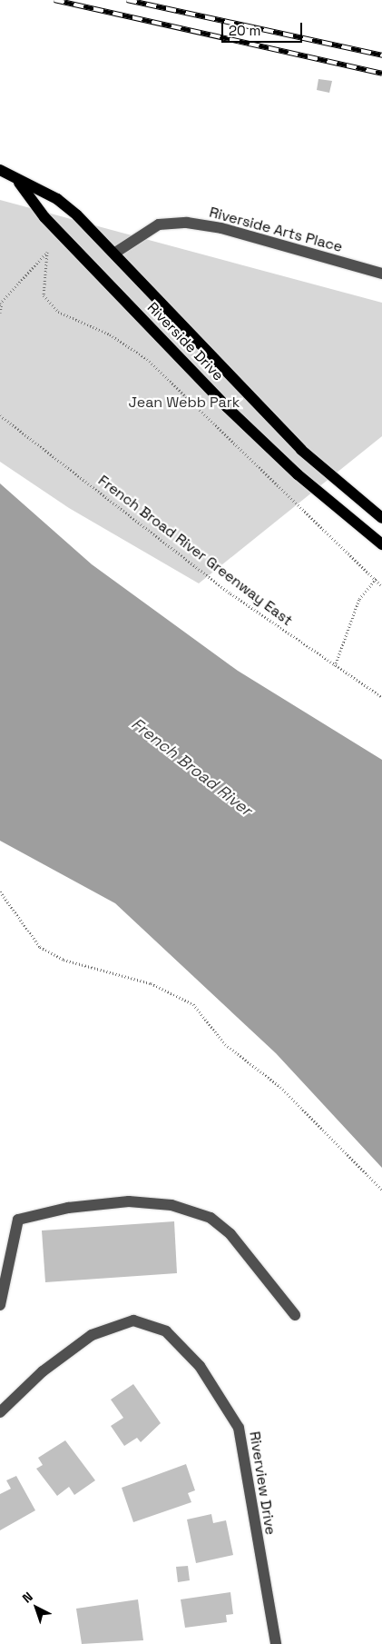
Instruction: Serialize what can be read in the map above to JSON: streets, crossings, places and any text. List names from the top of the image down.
{
  "streets": {
    "main road": ["Riverside Drive"],
    "street": ["Riverside Arts Place", "Riverview Drive"],
    "path": ["French Broad River Greenway East"]
  },
  "crossings": [
    ["Riverside Arts Place", "Riverside Drive"]
  ],
  "water": ["French Broad River"],
  "parks": ["Jean Webb Park"],
  "scale_bar": "20 m",
  "north": "top left"
}
